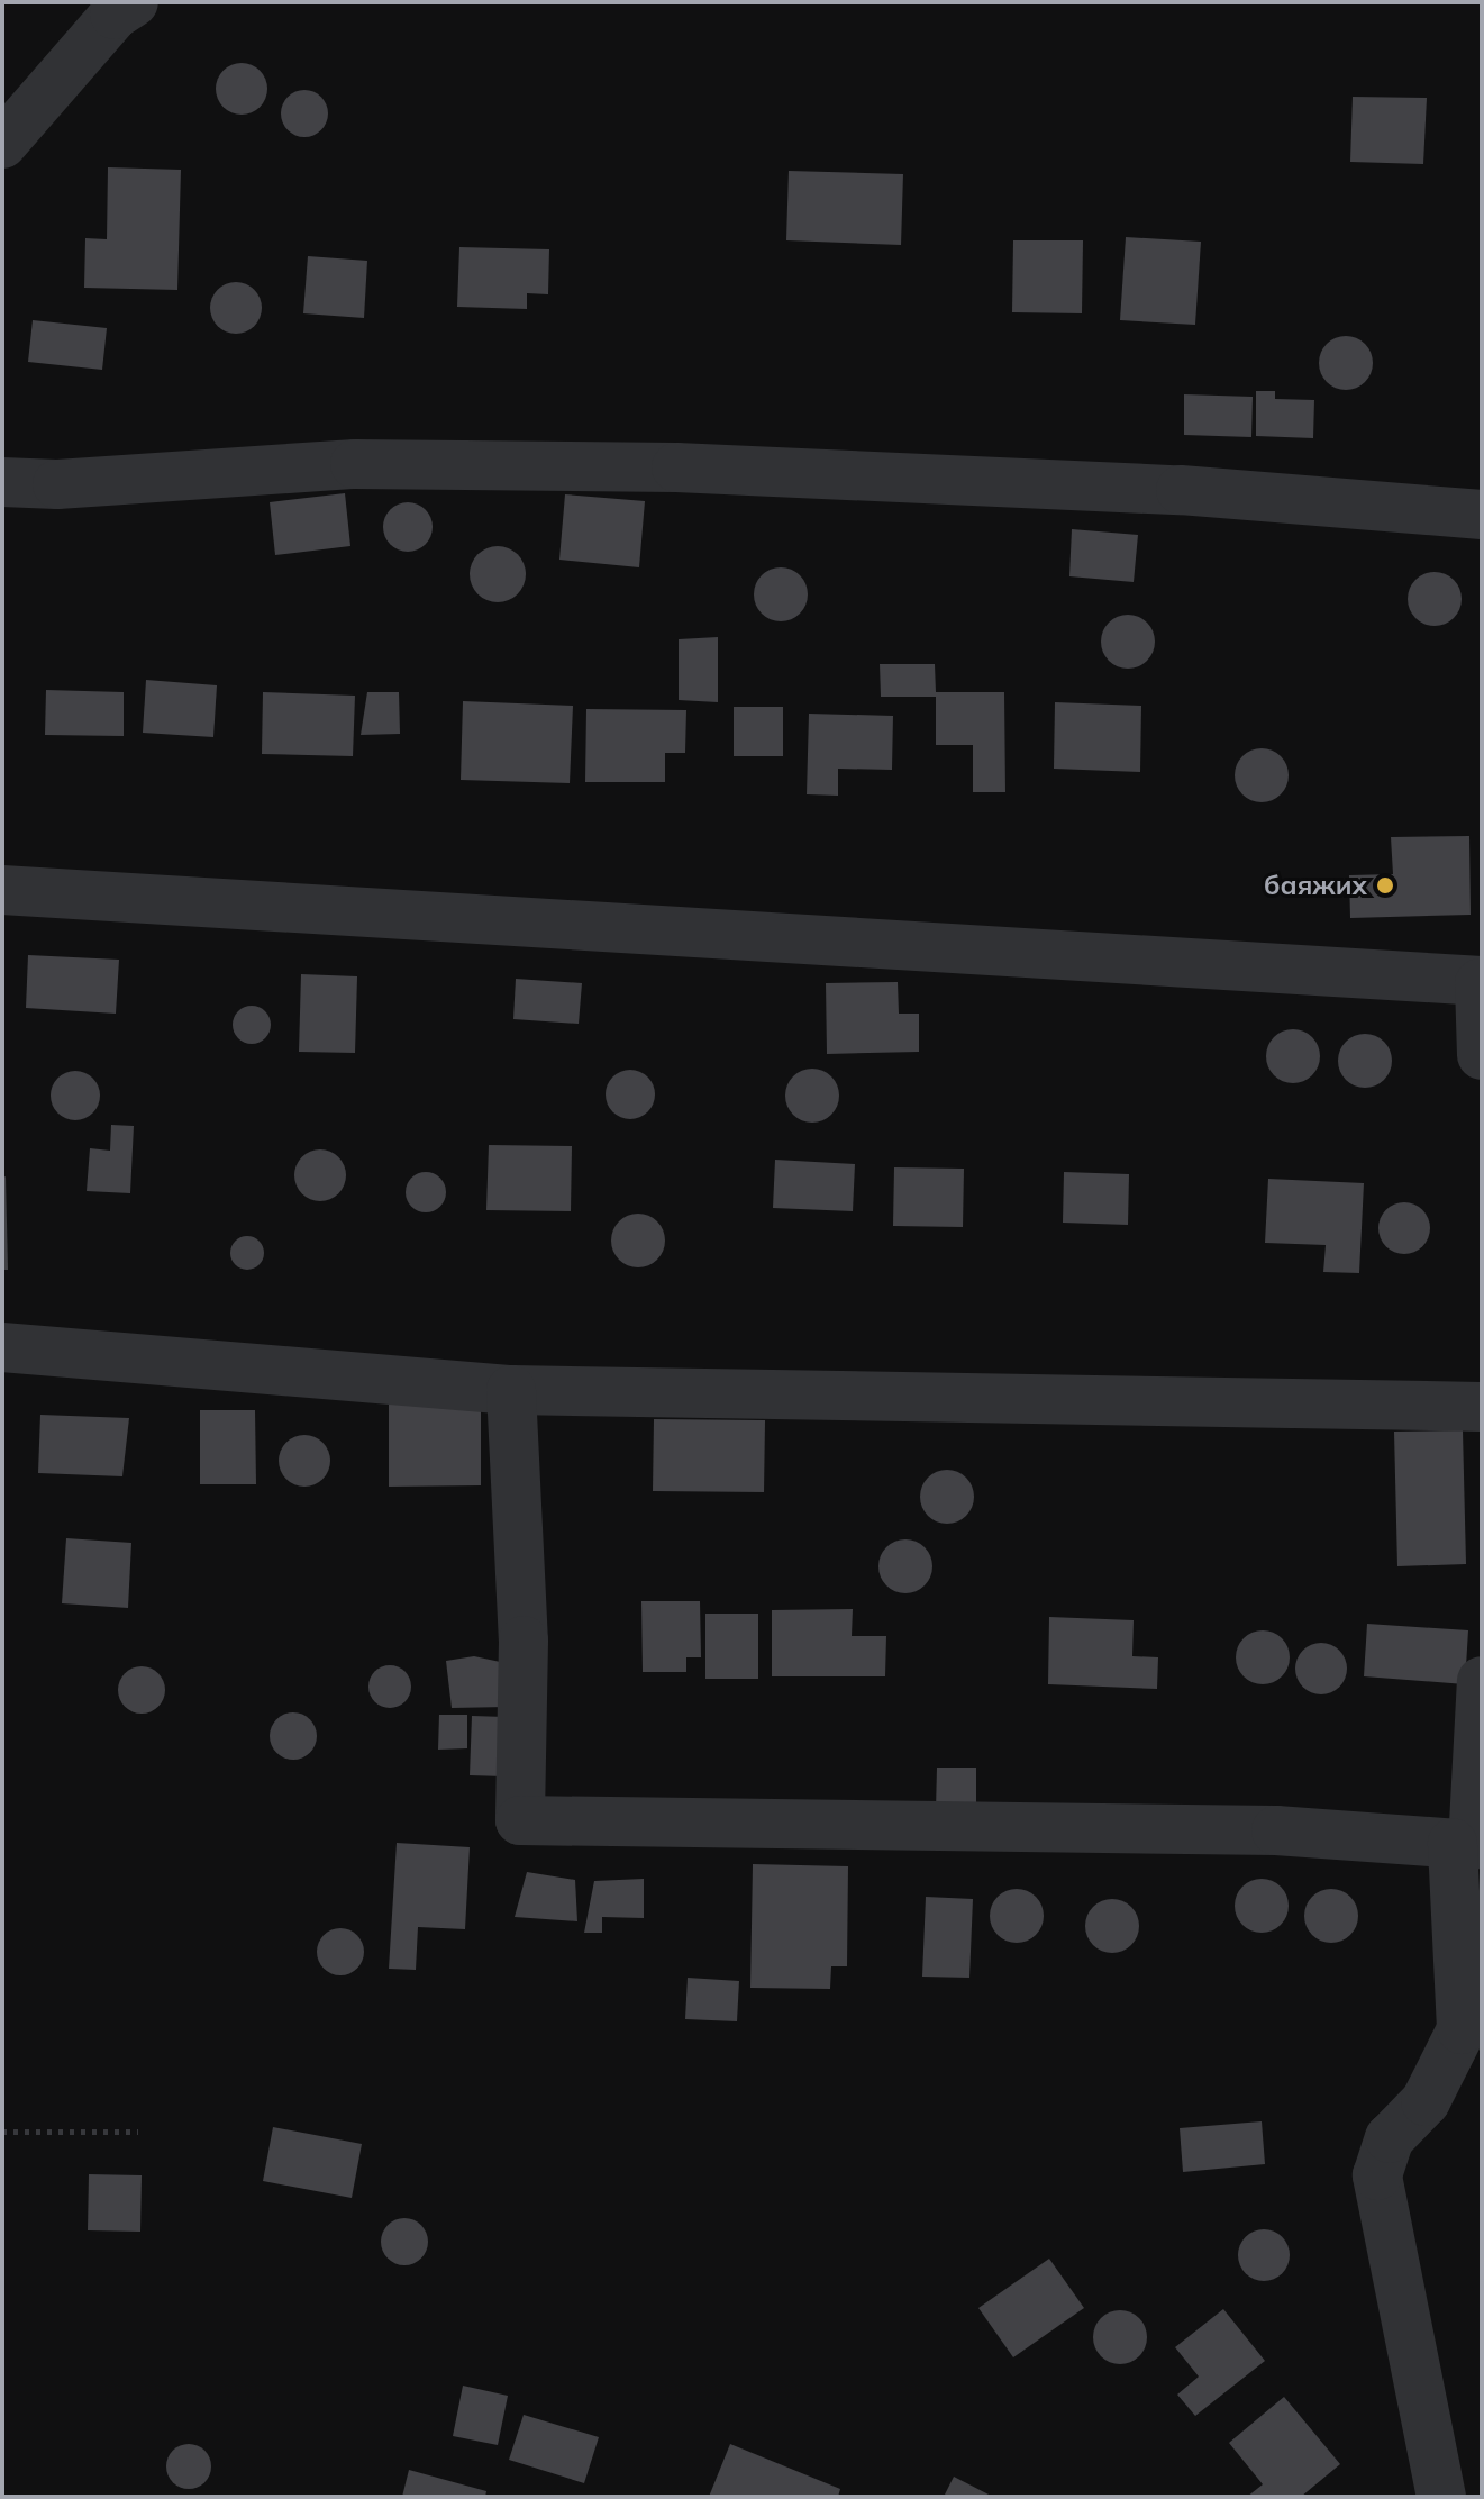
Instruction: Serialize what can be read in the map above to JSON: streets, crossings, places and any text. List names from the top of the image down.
{
  "places": ["баяжих"]
}
